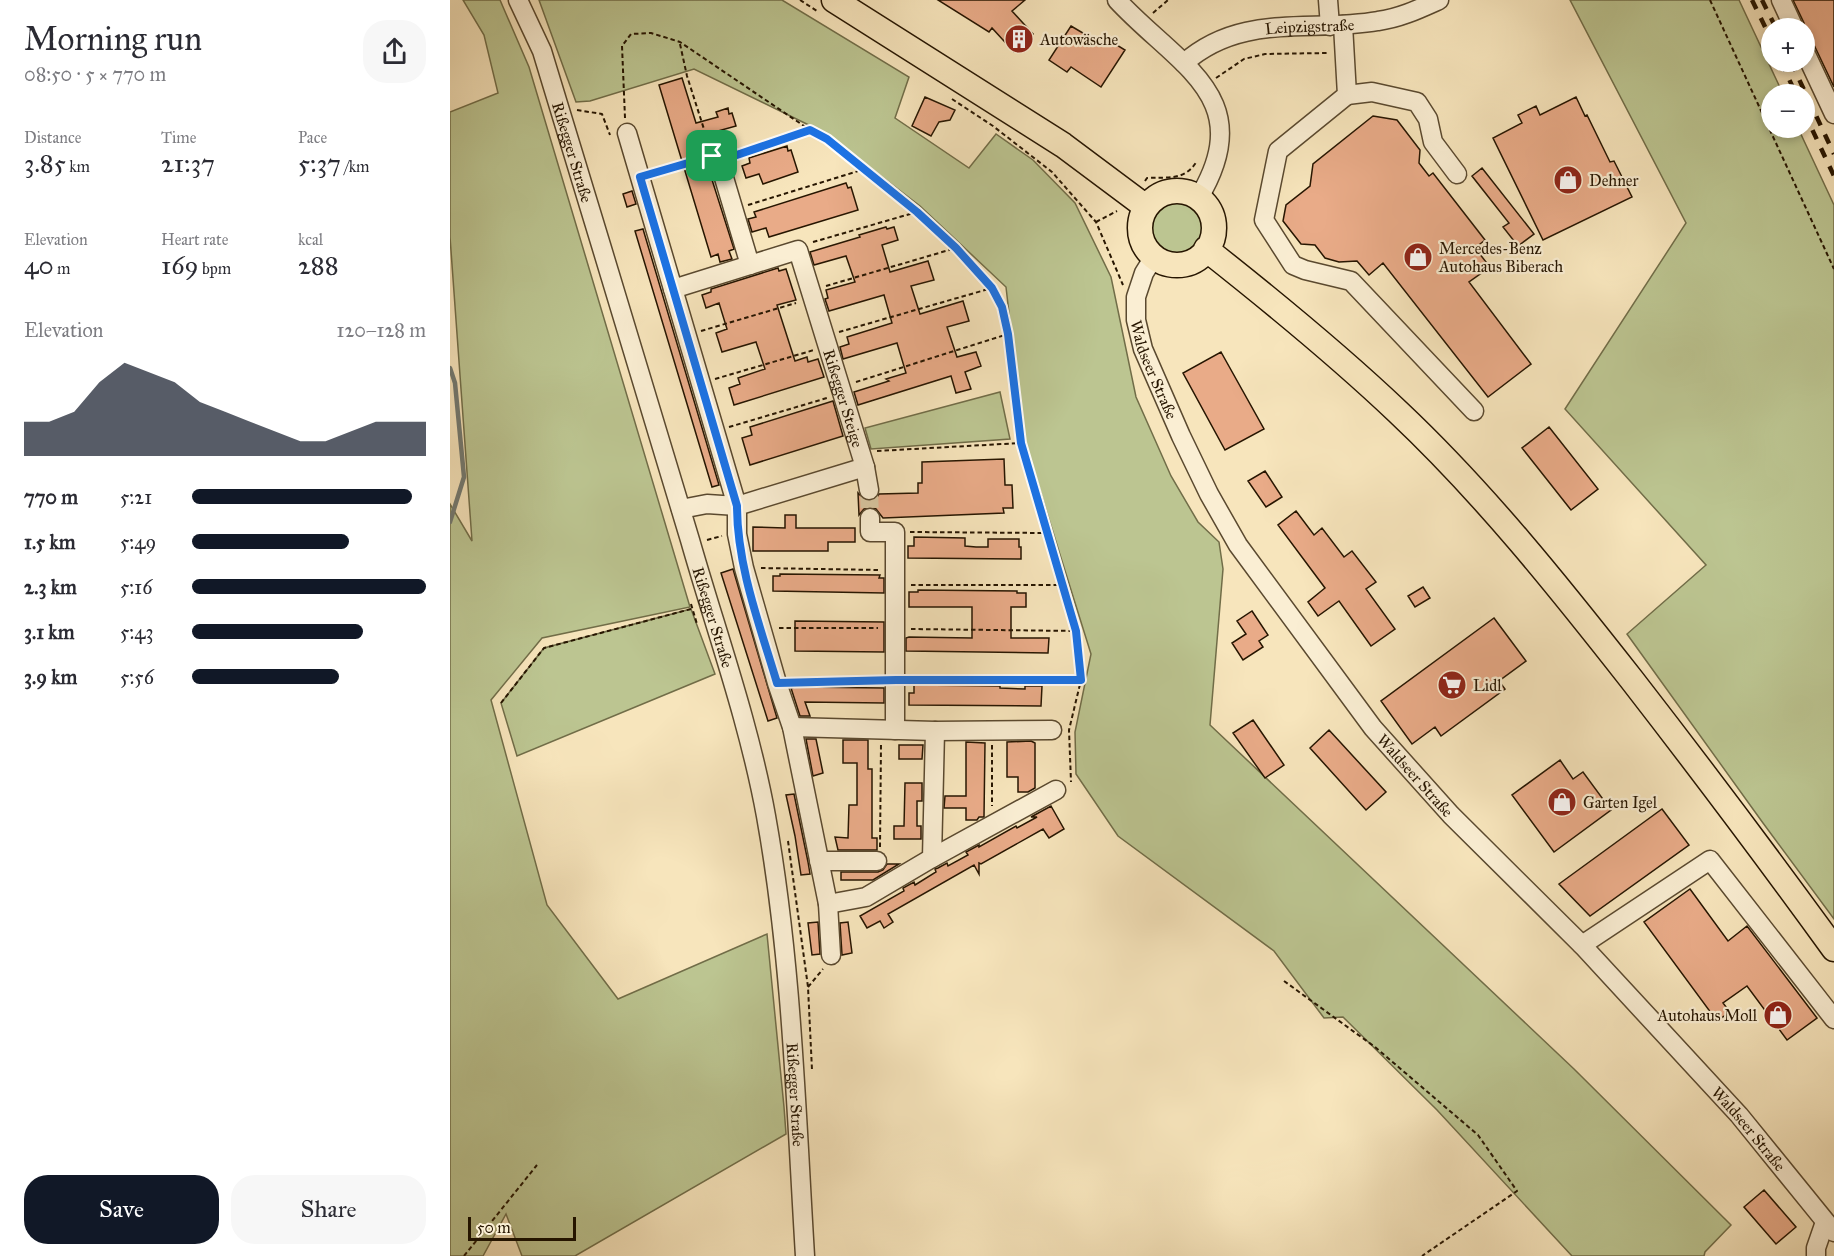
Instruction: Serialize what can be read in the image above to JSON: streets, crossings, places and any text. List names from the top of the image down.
{
  "streets": {
    "street": [
      "Leipzigstraße",
      "Rißegger Straße",
      "Waldseer Straße",
      "Rißegger Steige"
    ]
  },
  "crossings": [
    ["Rißegger Straße", "Rißegger Steige"]
  ],
  "places": {
    "building": ["Autowäsche"],
    "shop": [
      "Dehner",
      "Mercedes-Benz Autohaus Biberach",
      "Garten Igel",
      "Autohaus Moll"
    ],
    "supermarket": ["Lidl"]
  },
  "scale_bar": "50 m",
  "page": {
    "heading": ["Morning run", "08:50 · 5 × 770 m"],
    "map_buttons": ["+", "−"],
    "stats": [
      ["Distance", "3.85 km"],
      ["Time", "21:37"],
      ["Pace", "5:37 /km"],
      ["Elevation", "40 m"],
      ["Heart rate", "169 bpm"],
      ["kcal", "288"]
    ],
    "chart": ["Elevation", "120–128 m"],
    "list": [
      {
        "name": "770 m",
        "note": "5:21"
      },
      {
        "name": "1.5 km",
        "note": "5:49"
      },
      {
        "name": "2.3 km",
        "note": "5:16"
      },
      {
        "name": "3.1 km",
        "note": "5:43"
      },
      {
        "name": "3.9 km",
        "note": "5:56"
      }
    ],
    "buttons": ["Save", "Share"],
    "scale": "50 m"
  }
}
